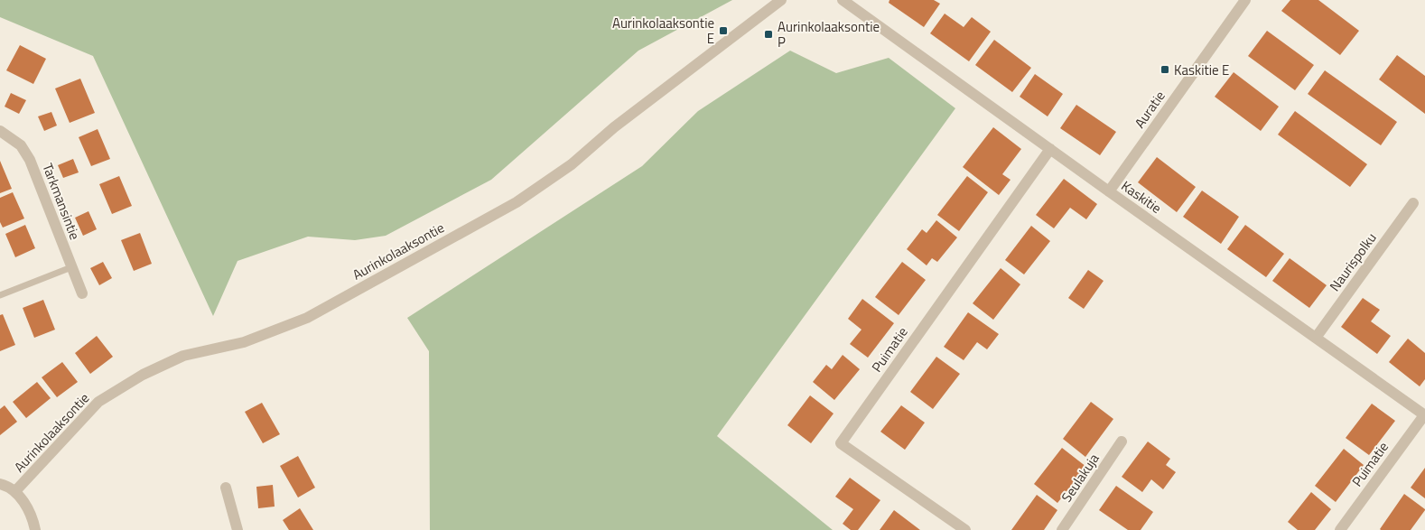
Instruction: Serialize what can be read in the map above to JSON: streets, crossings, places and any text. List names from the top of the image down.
{
  "streets": {
    "street": [
      "Auratie",
      "Kaskitie",
      "Tarkmansintie",
      "Aurinkolaaksontie",
      "Naurispolku",
      "Puimatie",
      "Seulakuja"
    ]
  },
  "crossings": [
    ["Auratie", "Kaskitie"],
    ["Kaskitie", "Naurispolku"],
    ["Kaskitie", "Puimatie"]
  ],
  "places": {
    "transit": ["Aurinkolaaksontie E", "Aurinkolaaksontie P", "Kaskitie E"]
  }
}
